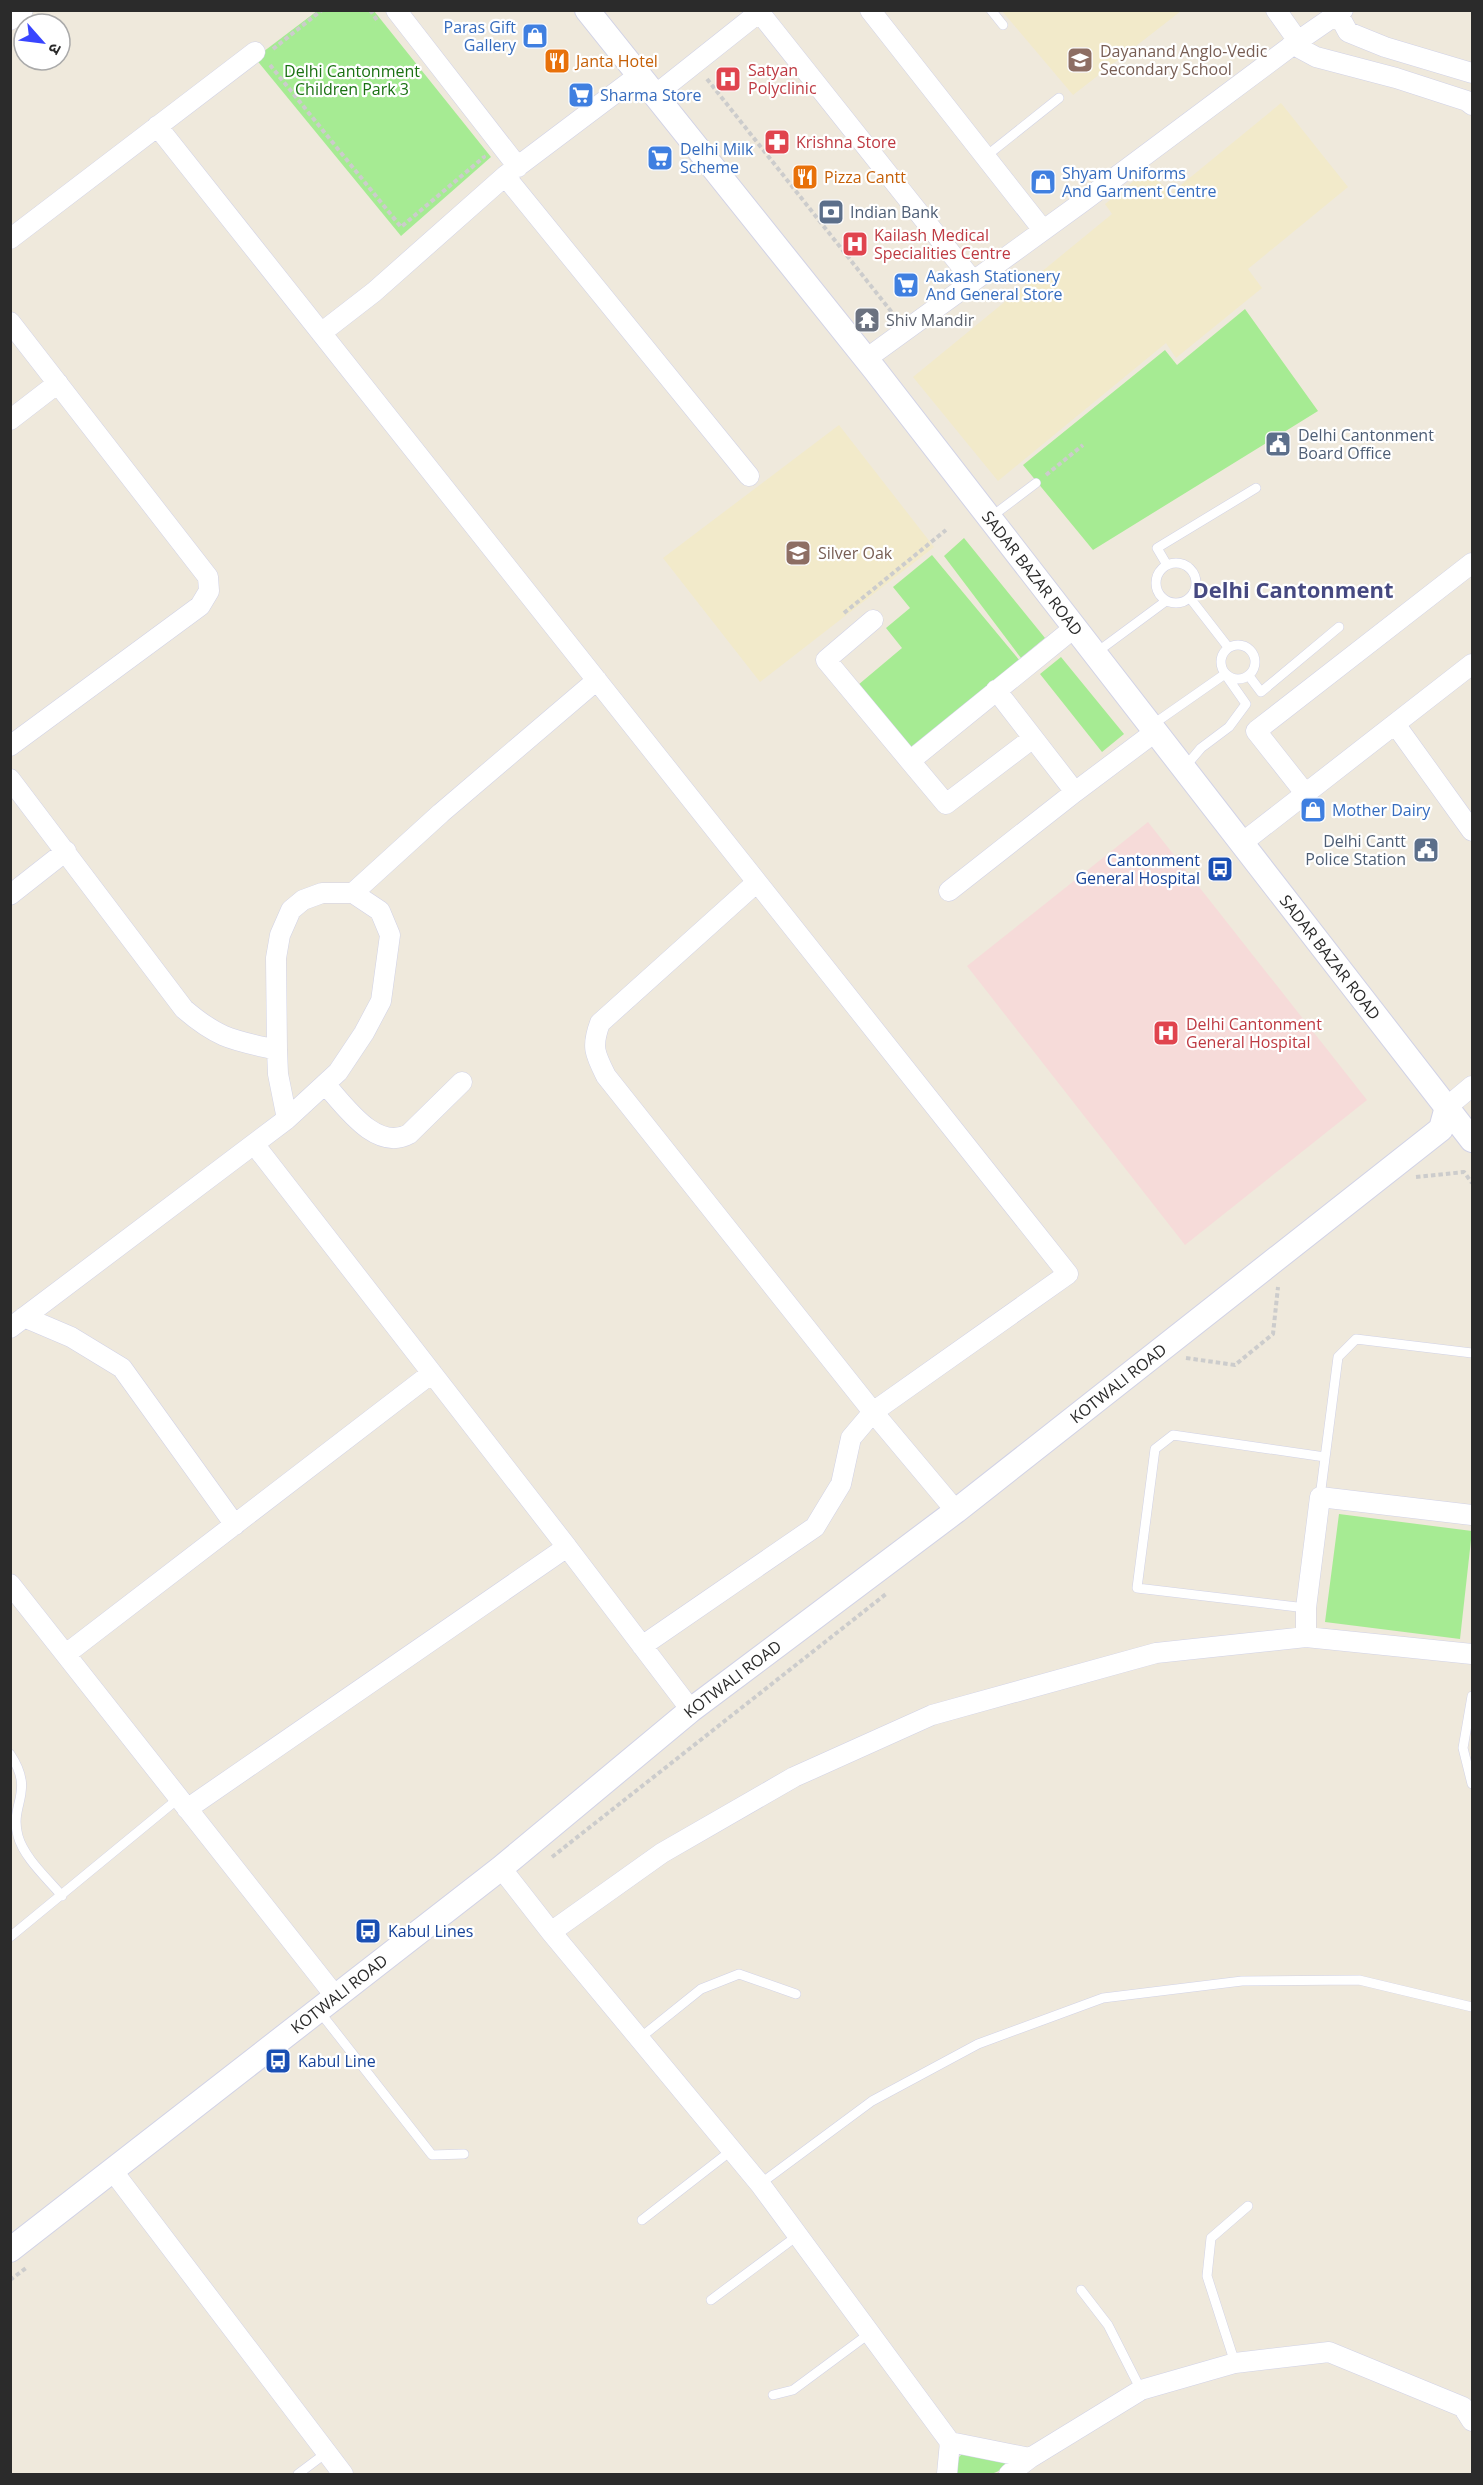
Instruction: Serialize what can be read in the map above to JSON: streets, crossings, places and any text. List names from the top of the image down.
{
  "streets": {
    "street": ["SADAR BAZAR ROAD", "KOTWALI ROAD"]
  },
  "crossings": [
    ["SADAR BAZAR ROAD", "KOTWALI ROAD"]
  ],
  "districts": ["Delhi Cantonment"],
  "parks": ["Delhi Cantonment Children Park 3"],
  "places": {
    "shop": ["Paras Gift Gallery", "Shyam Uniforms And Garment Centre", "Mother Dairy"],
    "school or university": ["Dayanand Anglo-Vedic Secondary School", "Silver Oak"],
    "restaurant": ["Janta Hotel", "Pizza Cantt"],
    "hospital": ["Satyan Polyclinic", "Kailash Medical Specialities Centre", "Delhi Cantonment General Hospital"],
    "supermarket": ["Sharma Store", "Delhi Milk Scheme", "Aakash Stationery And General Store"],
    "pharmacy": ["Krishna Store"],
    "bank": ["Indian Bank"],
    "temple": ["Shiv Mandir"],
    "public building": ["Delhi Cantonment Board Office", "Delhi Cantt Police Station"],
    "bus stop": ["Cantonment General Hospital", "Kabul Lines", "Kabul Line"]
  },
  "north": "bottom right"
}
